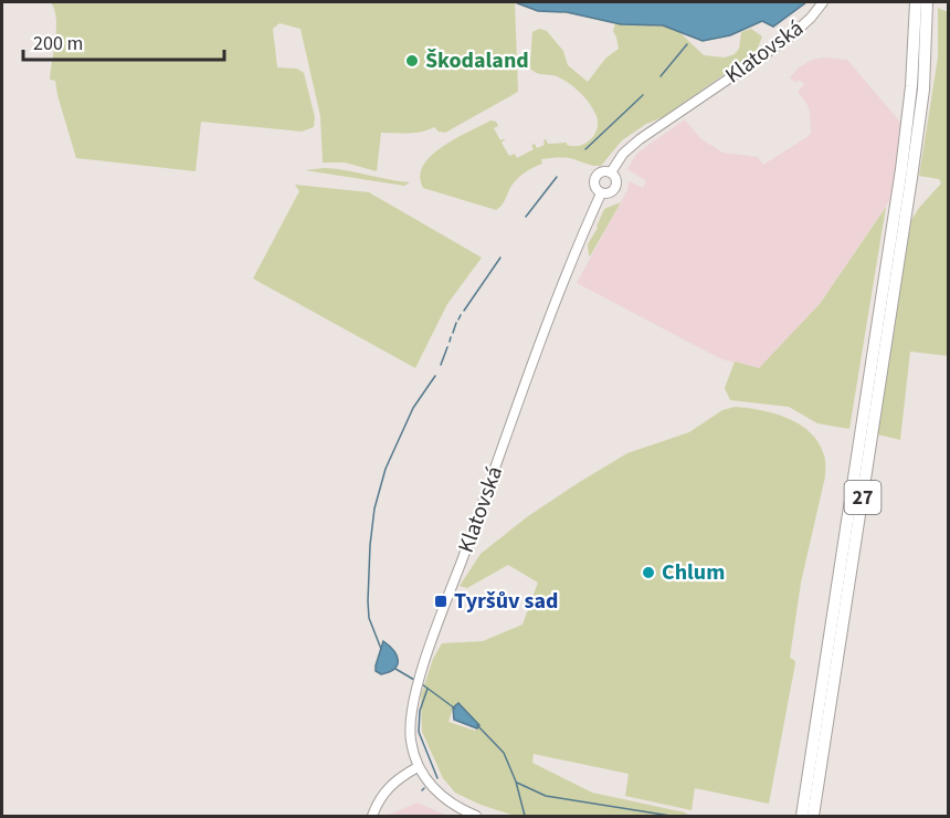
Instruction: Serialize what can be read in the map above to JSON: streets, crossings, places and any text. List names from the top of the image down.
{
  "streets": {
    "highway": ["27"],
    "main road": ["Klatovská"]
  },
  "places": {
    "other": ["Škodaland", "Chlum"],
    "transit": ["Tyršův sad"]
  },
  "scale_bar": "200 m"
}
